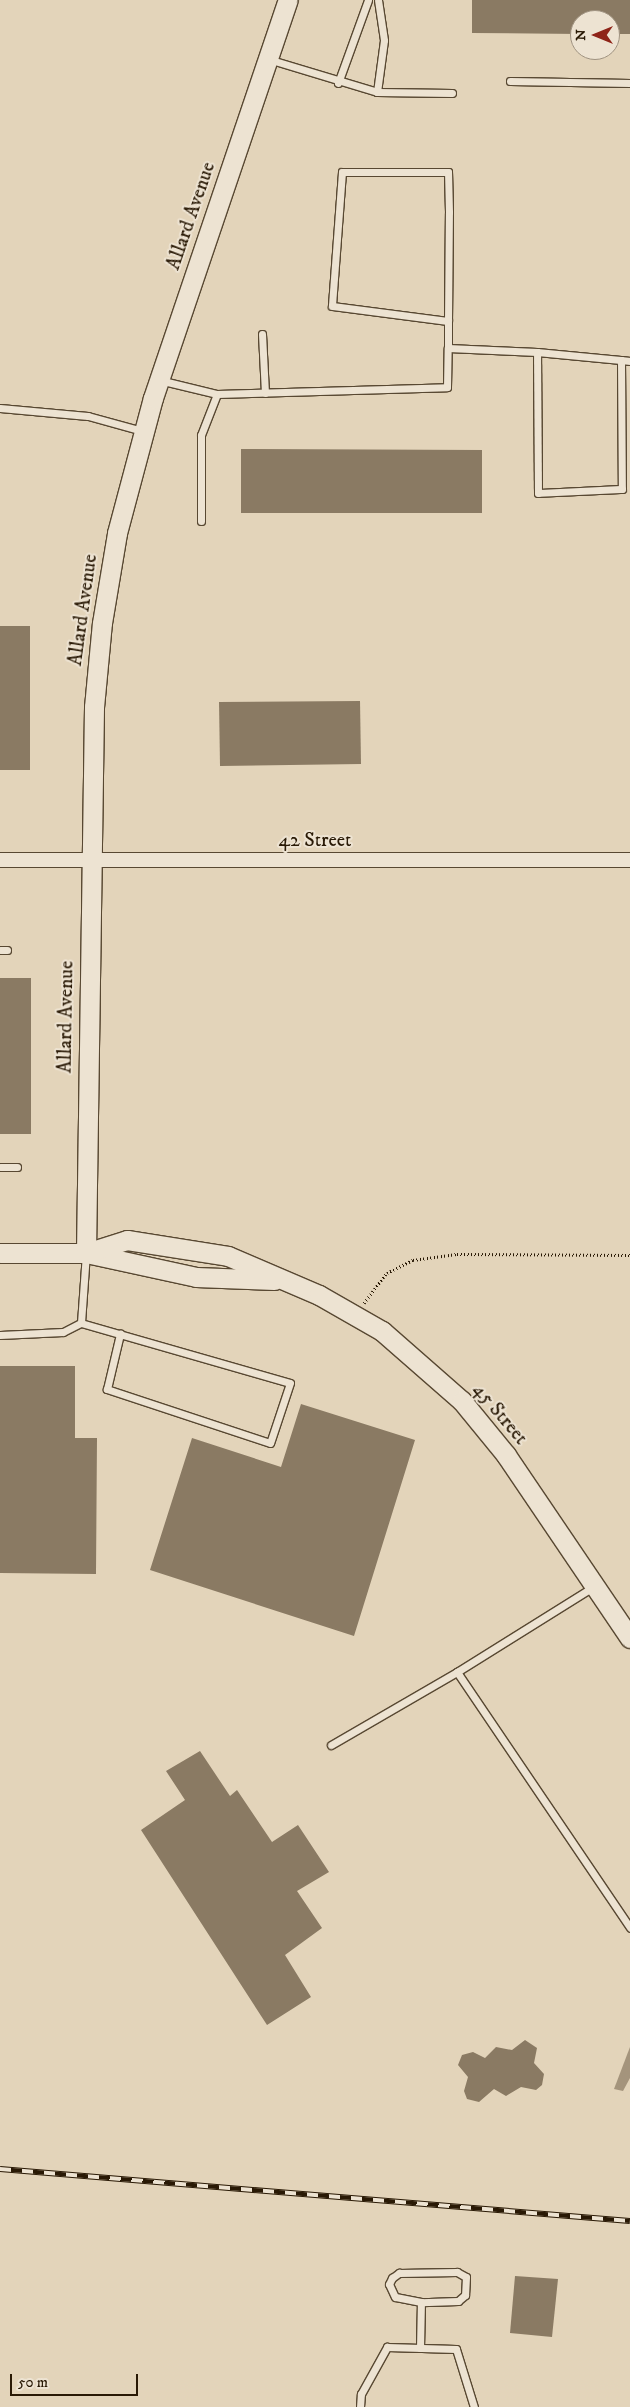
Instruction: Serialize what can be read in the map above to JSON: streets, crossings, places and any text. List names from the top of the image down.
{
  "streets": {
    "street": ["Allard Avenue", "42 Street", "45 Street"]
  },
  "crossings": [
    ["Allard Avenue", "42 Street"],
    ["Allard Avenue", "45 Street"]
  ],
  "scale_bar": "50 m",
  "north": "left"
}
